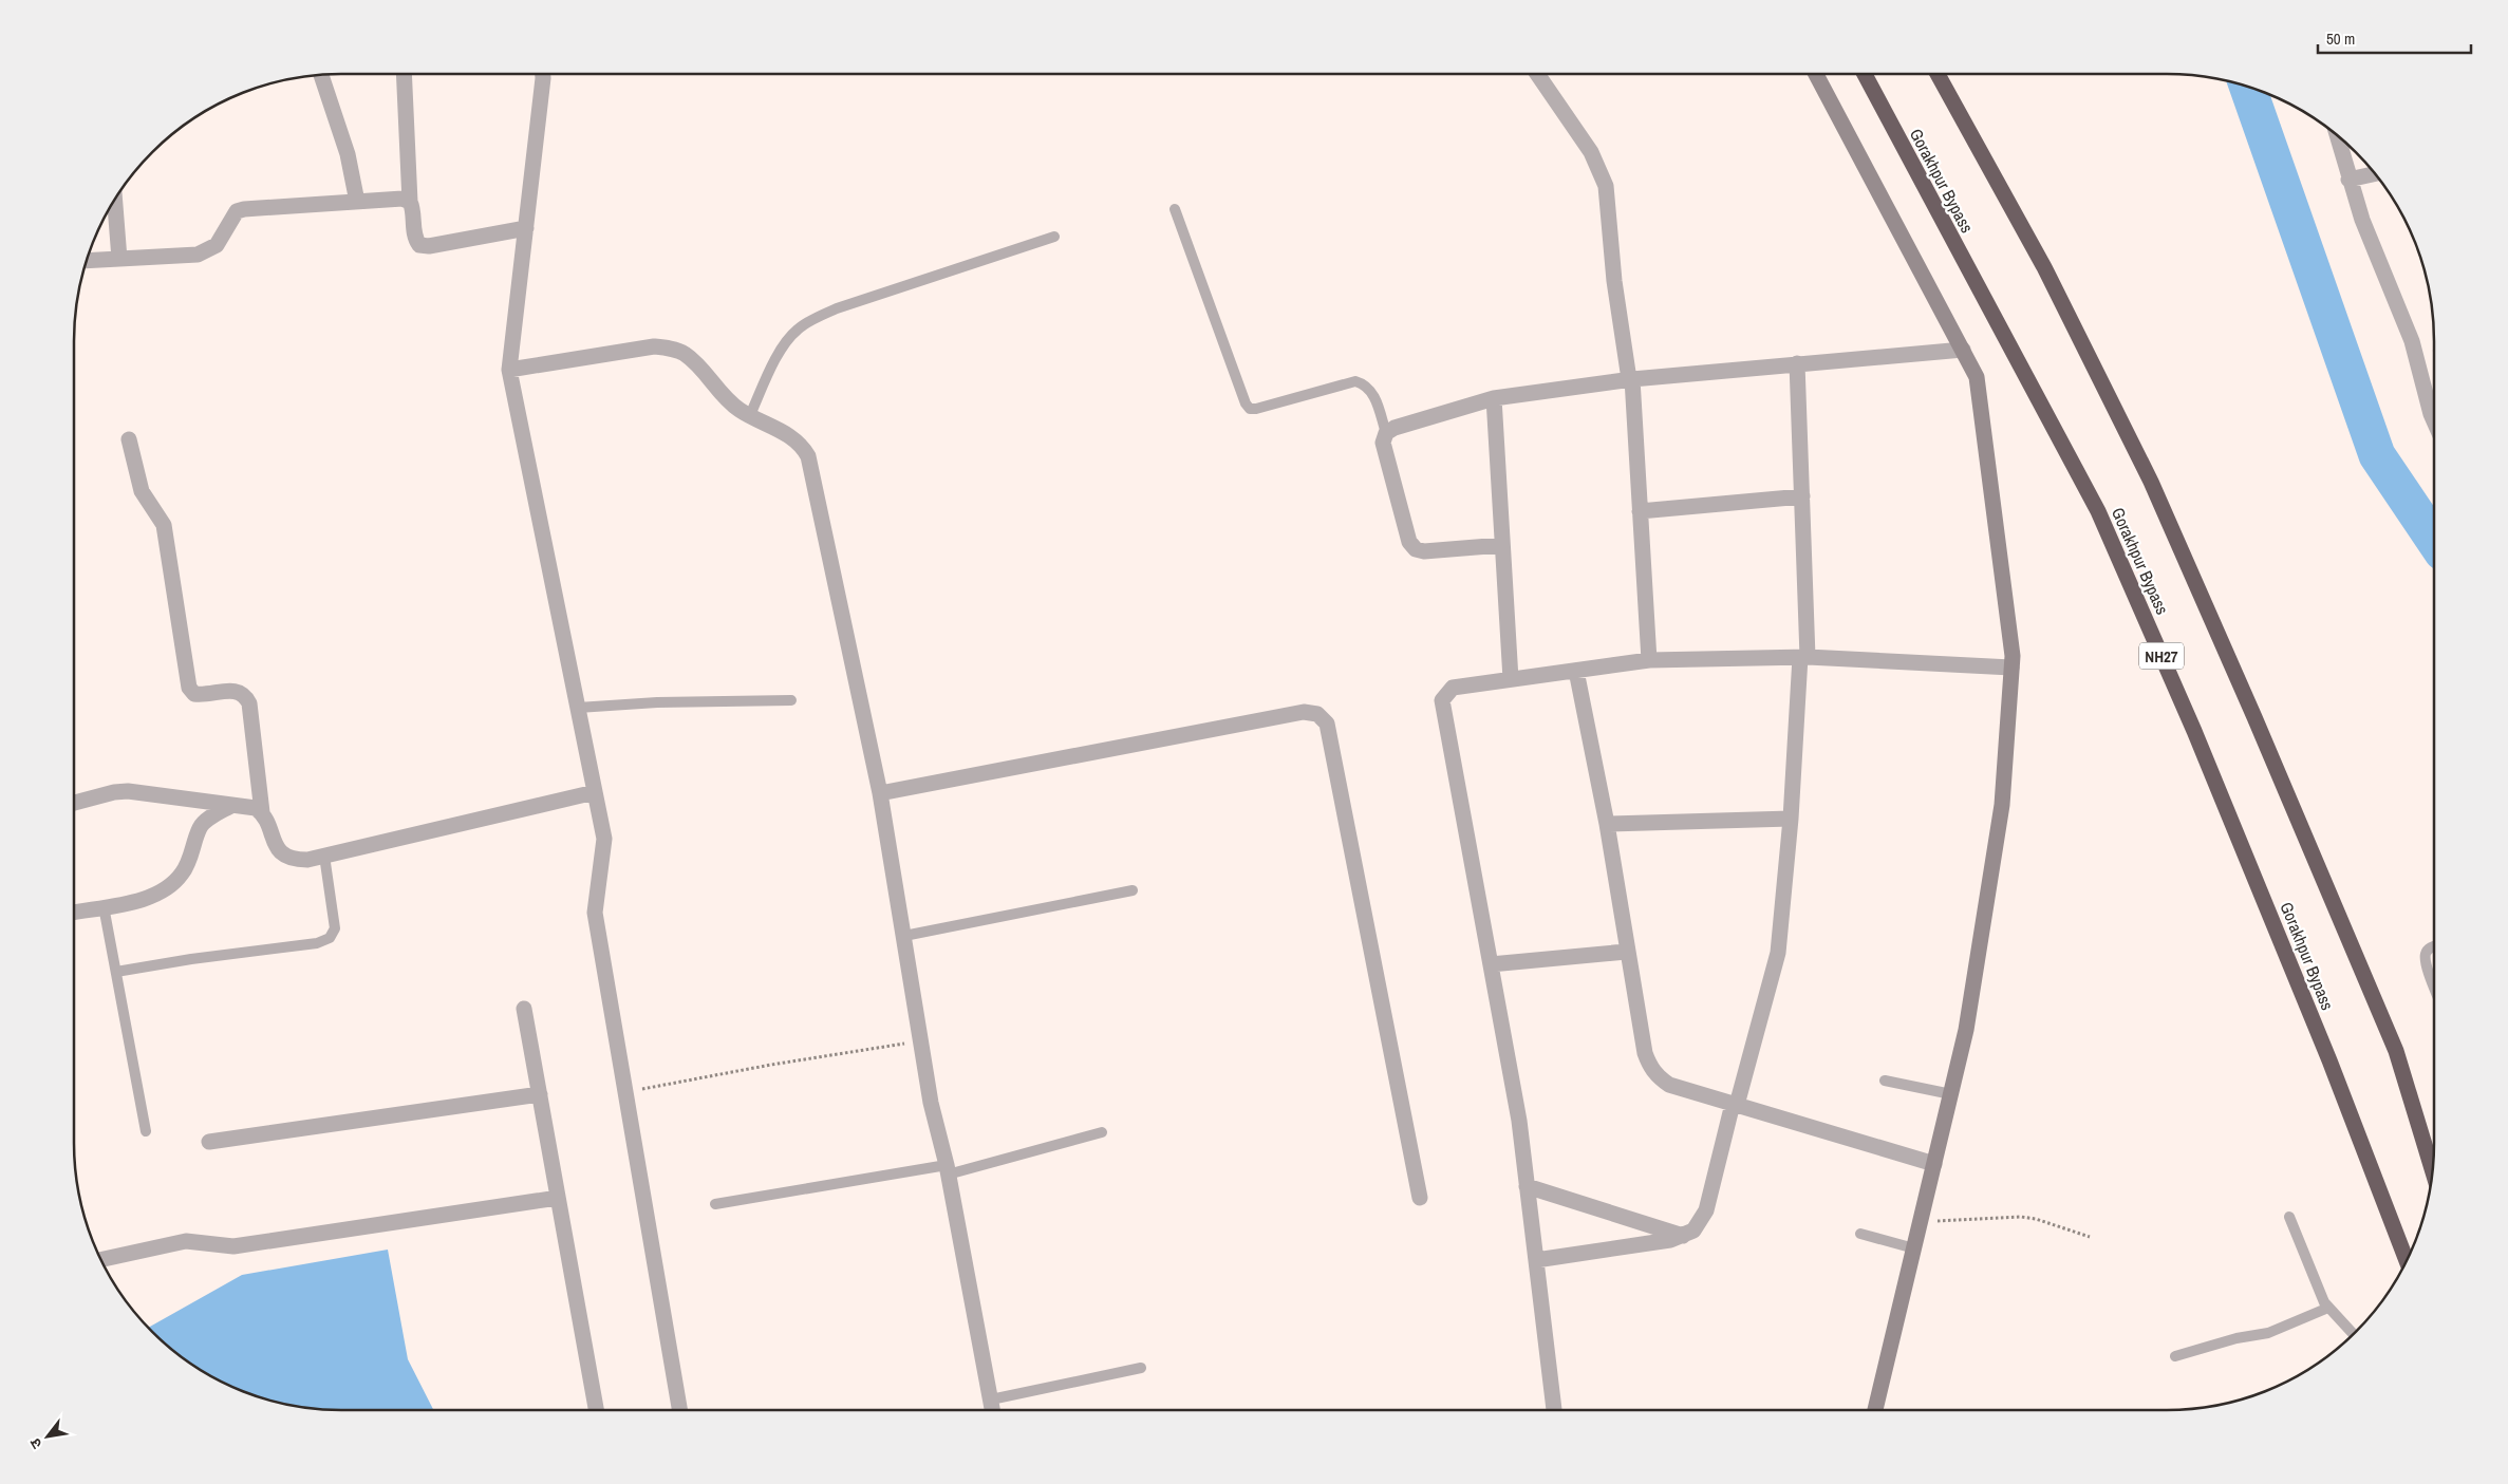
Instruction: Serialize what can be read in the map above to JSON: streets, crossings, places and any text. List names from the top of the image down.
{
  "streets": {
    "highway": ["Gorakhpur Bypass", "NH27"]
  },
  "scale_bar": "50 m",
  "north": "bottom left"
}
